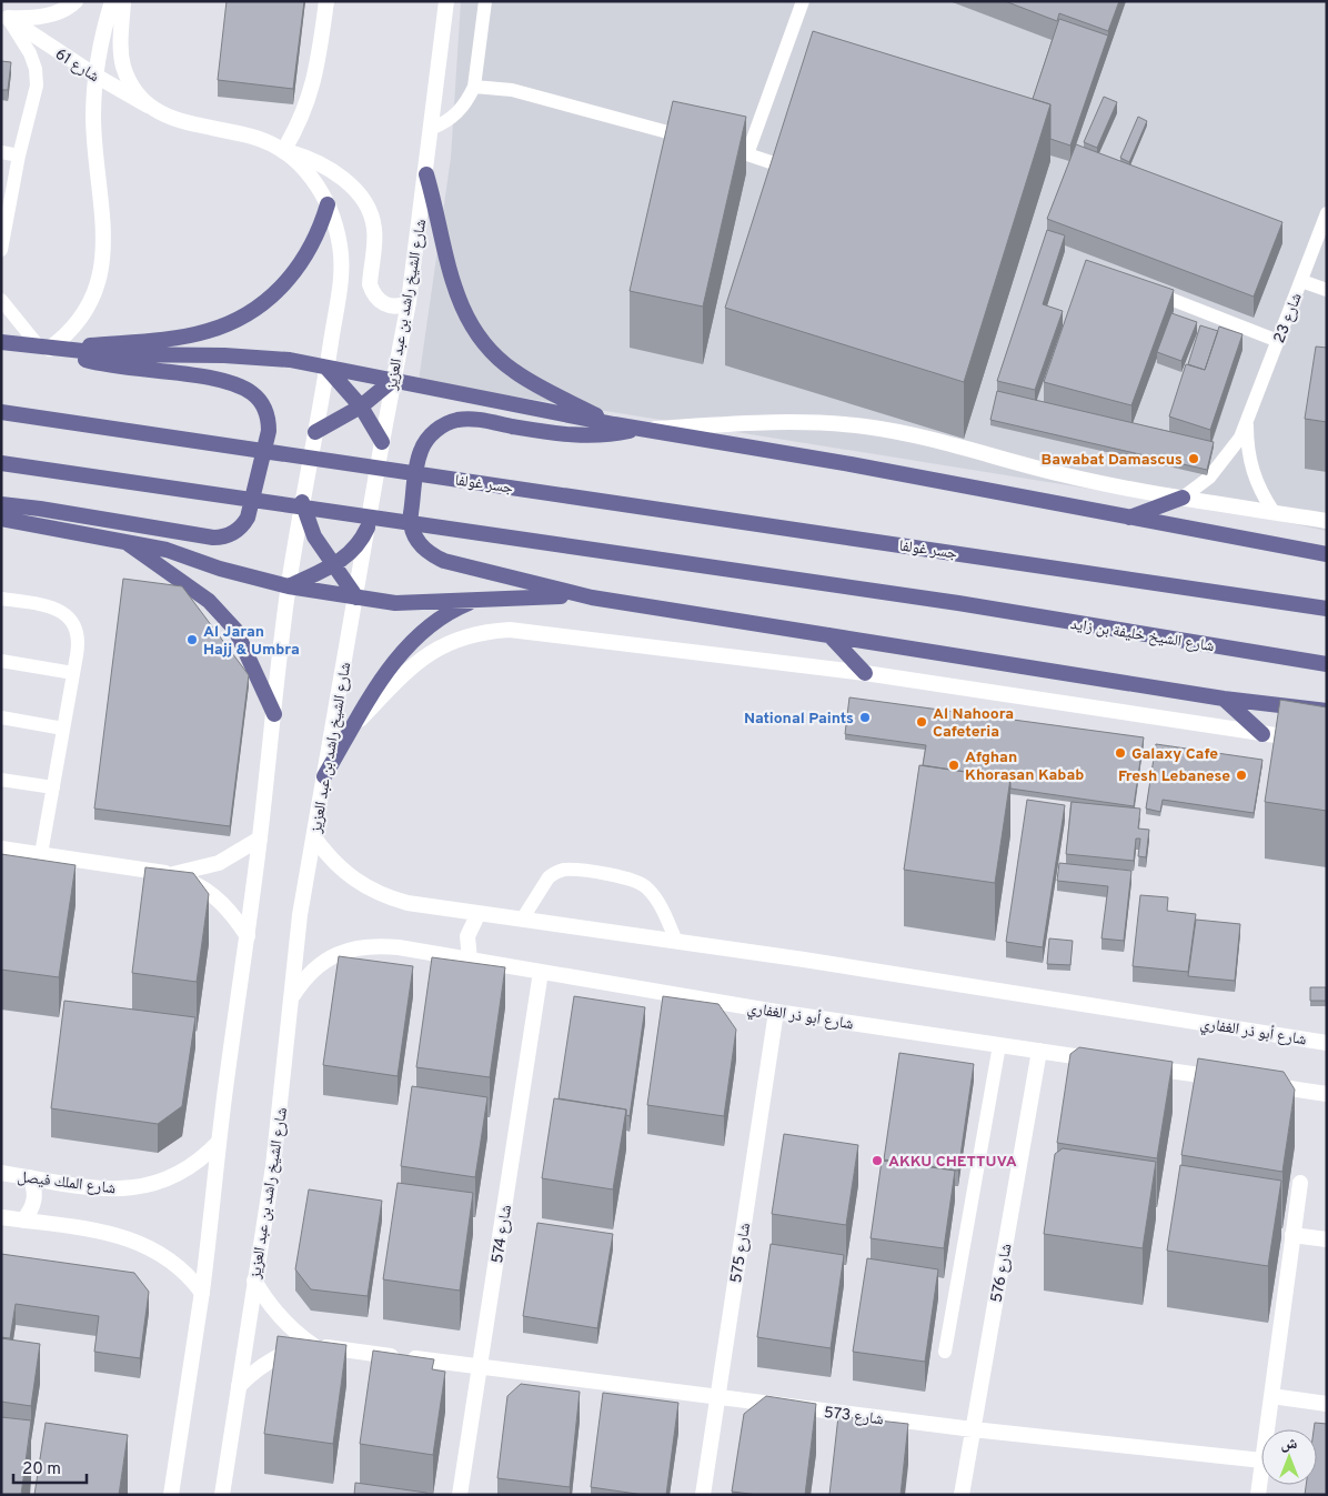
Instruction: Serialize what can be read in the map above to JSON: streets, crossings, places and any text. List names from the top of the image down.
{
  "streets": {
    "main road": ["جسر غولفا", "شارع الشيخ خليفة بن زايد"],
    "street": [
      "شارع 61",
      "شارع الشيخ راشد بن عبد العزيز",
      "شارع أبو ذر الغفاري",
      "شارع الملك فيصل",
      "شارع 574",
      "شارع 575",
      "شارع 576",
      "شارع 573"
    ],
    "lane": ["شارع 23"]
  },
  "crossings": [
    ["شارع الشيخ راشد بن عبد العزيز", "شارع أبو ذر الغفاري"],
    ["شارع الشيخ راشد بن عبد العزيز", "شارع 573"],
    ["شارع أبو ذر الغفاري", "شارع 574"],
    ["شارع أبو ذر الغفاري", "شارع 575"],
    ["شارع أبو ذر الغفاري", "شارع 576"],
    ["شارع 574", "شارع 573"],
    ["شارع 575", "شارع 573"],
    ["شارع 576", "شارع 573"]
  ],
  "places": [
    "Bawabat Damascus",
    "Al Jaran Hajj & Umbra",
    "National Paints",
    "Al Nahoora Cafeteria",
    "Galaxy Cafe",
    "Afghan Khorasan Kabab",
    "Fresh Lebanese",
    "AKKU CHETTUVA"
  ],
  "scale_bar": "20 m",
  "north": "top"
}
